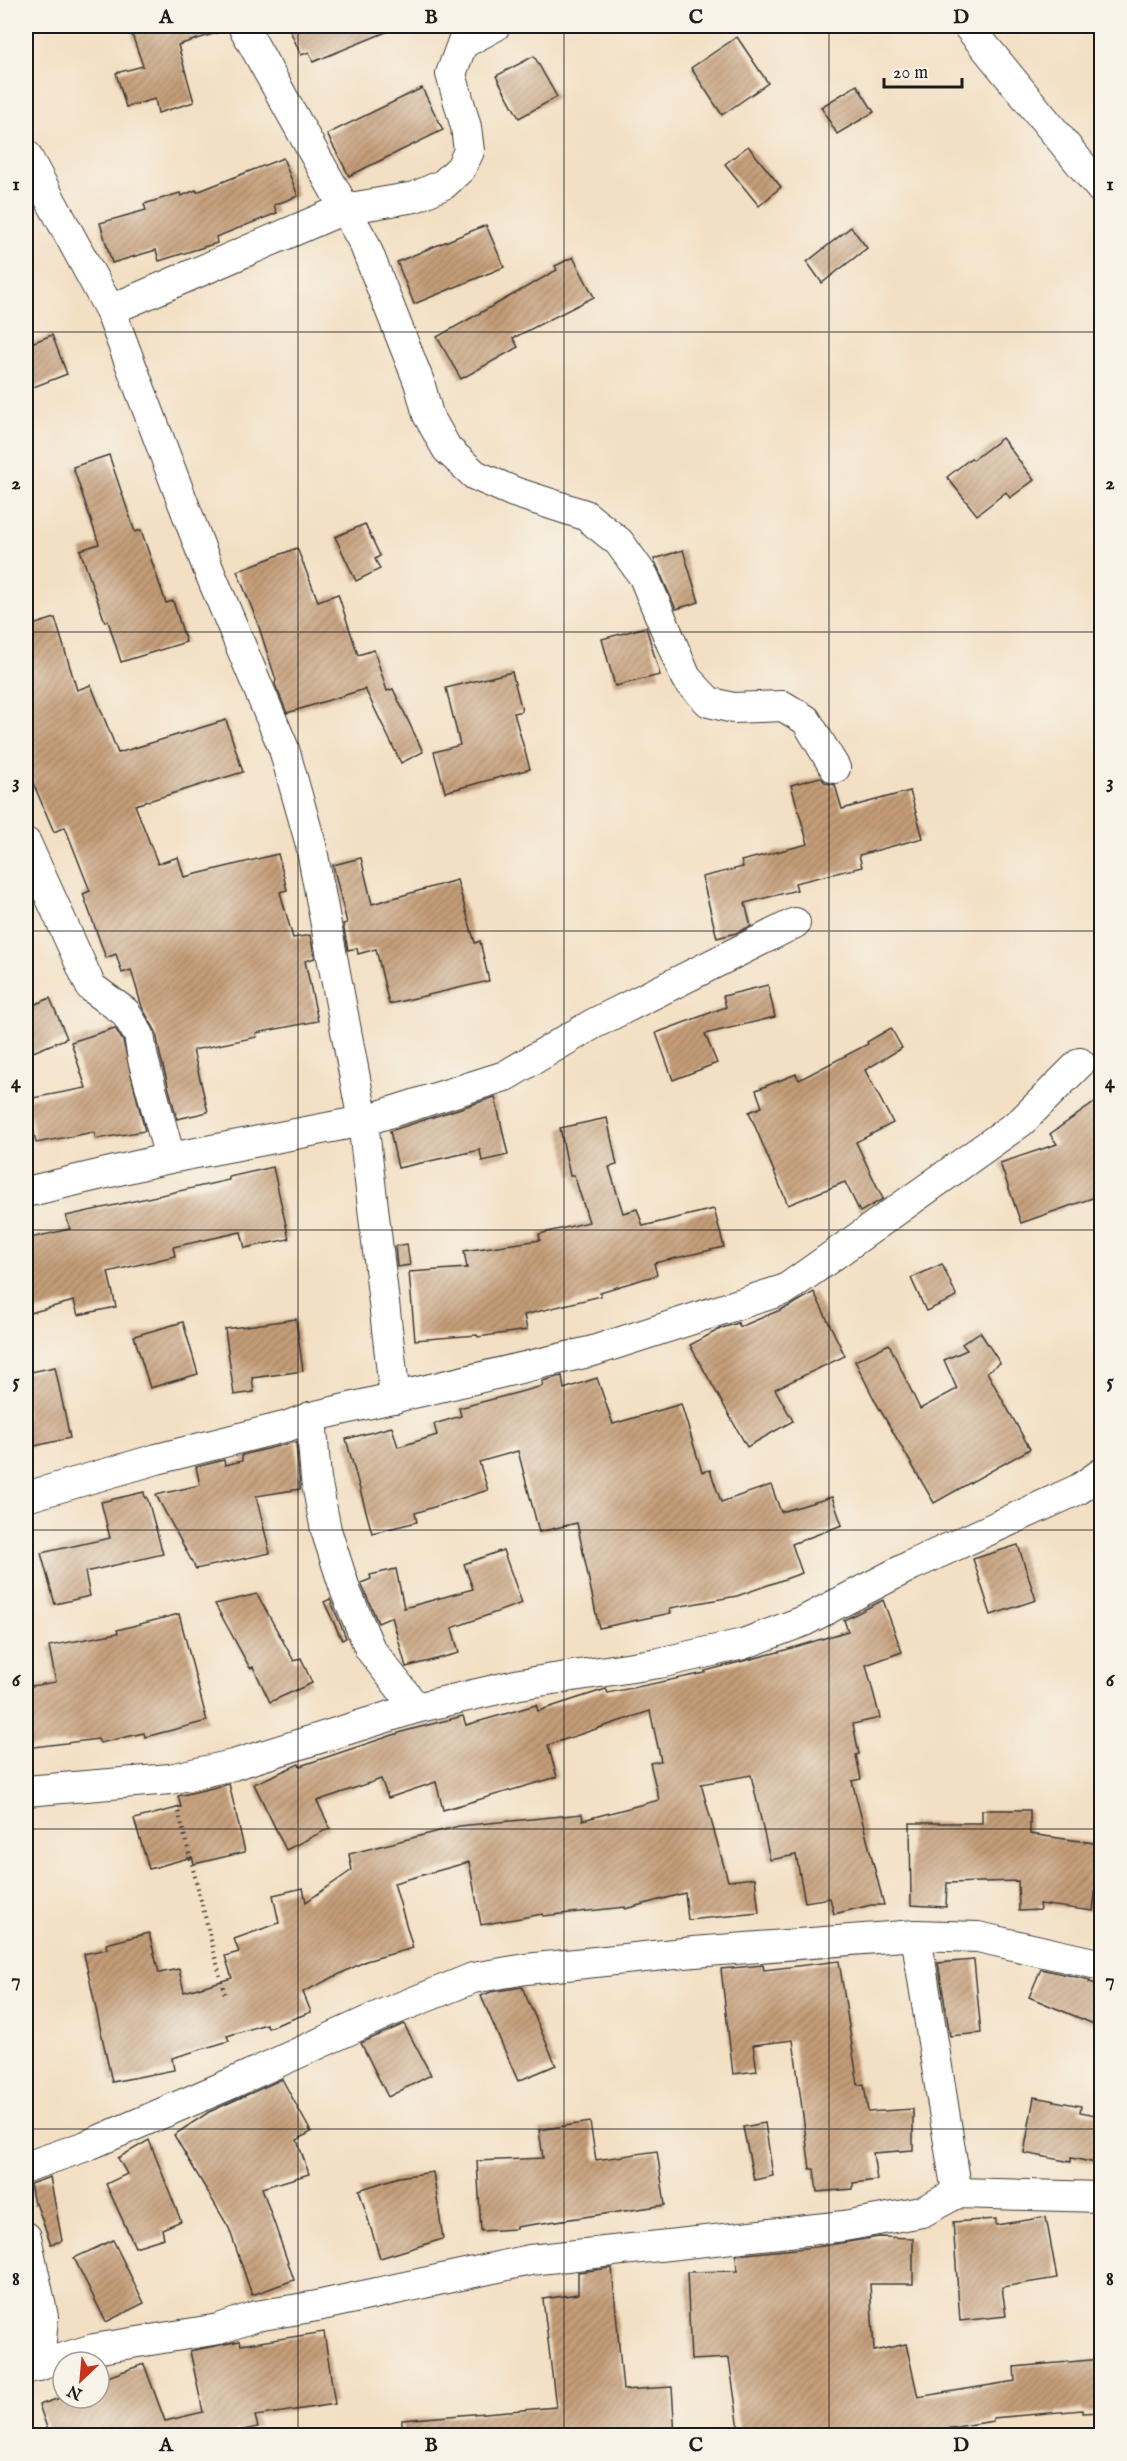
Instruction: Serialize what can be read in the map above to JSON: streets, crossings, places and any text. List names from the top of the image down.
{
  "scale_bar": "20 m",
  "north": "bottom left",
  "grid": {
    "columns": [
      "A",
      "B",
      "C",
      "D"
    ],
    "rows": [
      "1",
      "2",
      "3",
      "4",
      "5",
      "6",
      "7",
      "8"
    ]
  }
}
